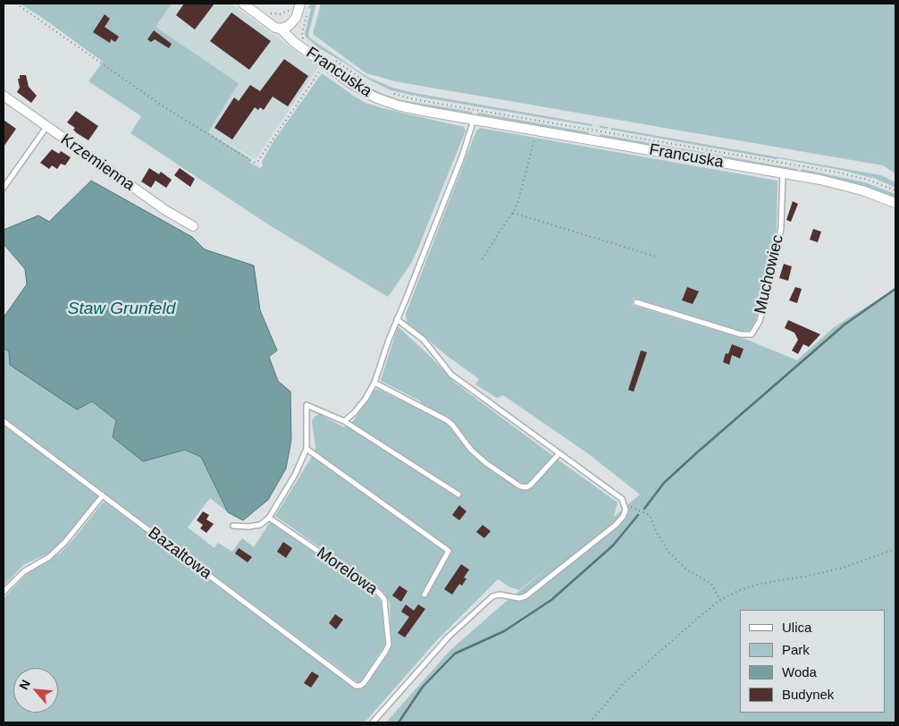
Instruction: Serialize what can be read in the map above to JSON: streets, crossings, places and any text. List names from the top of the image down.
{
  "streets": {
    "street": ["Francuska", "Krzemienna"],
    "lane": ["Muchowiec", "Bazaltowa", "Morelowa"]
  },
  "crossings": [
    ["Francuska", "Muchowiec"],
    ["Bazaltowa", "Morelowa"]
  ],
  "water": ["Staw Grunfeld"],
  "legend": [
    "Ulica",
    "Park",
    "Woda",
    "Budynek"
  ],
  "north": "top left"
}
